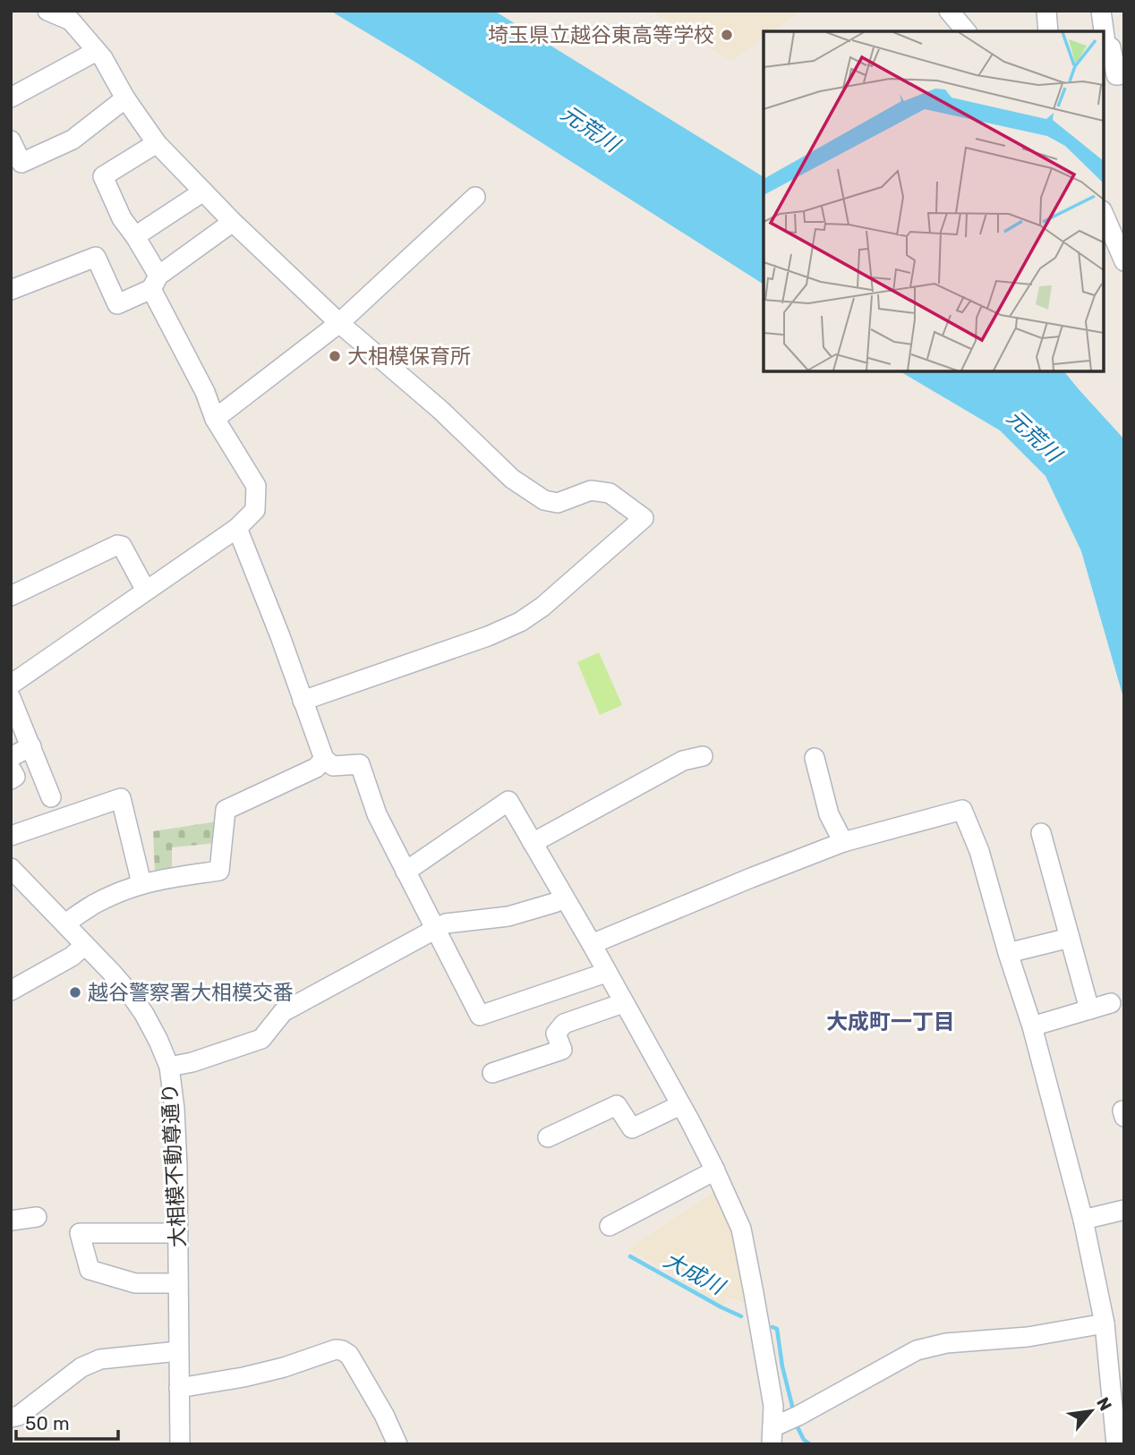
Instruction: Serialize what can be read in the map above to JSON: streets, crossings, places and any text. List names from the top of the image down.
{
  "streets": {
    "street": ["大相模不動尊通り"]
  },
  "districts": ["大成町一丁目"],
  "water": ["元荒川", "大成川"],
  "places": ["埼玉県立越谷東高等学校", "大相模保育所", "越谷警察署大相模交番"],
  "scale_bar": "50 m",
  "north": "top right"
}
